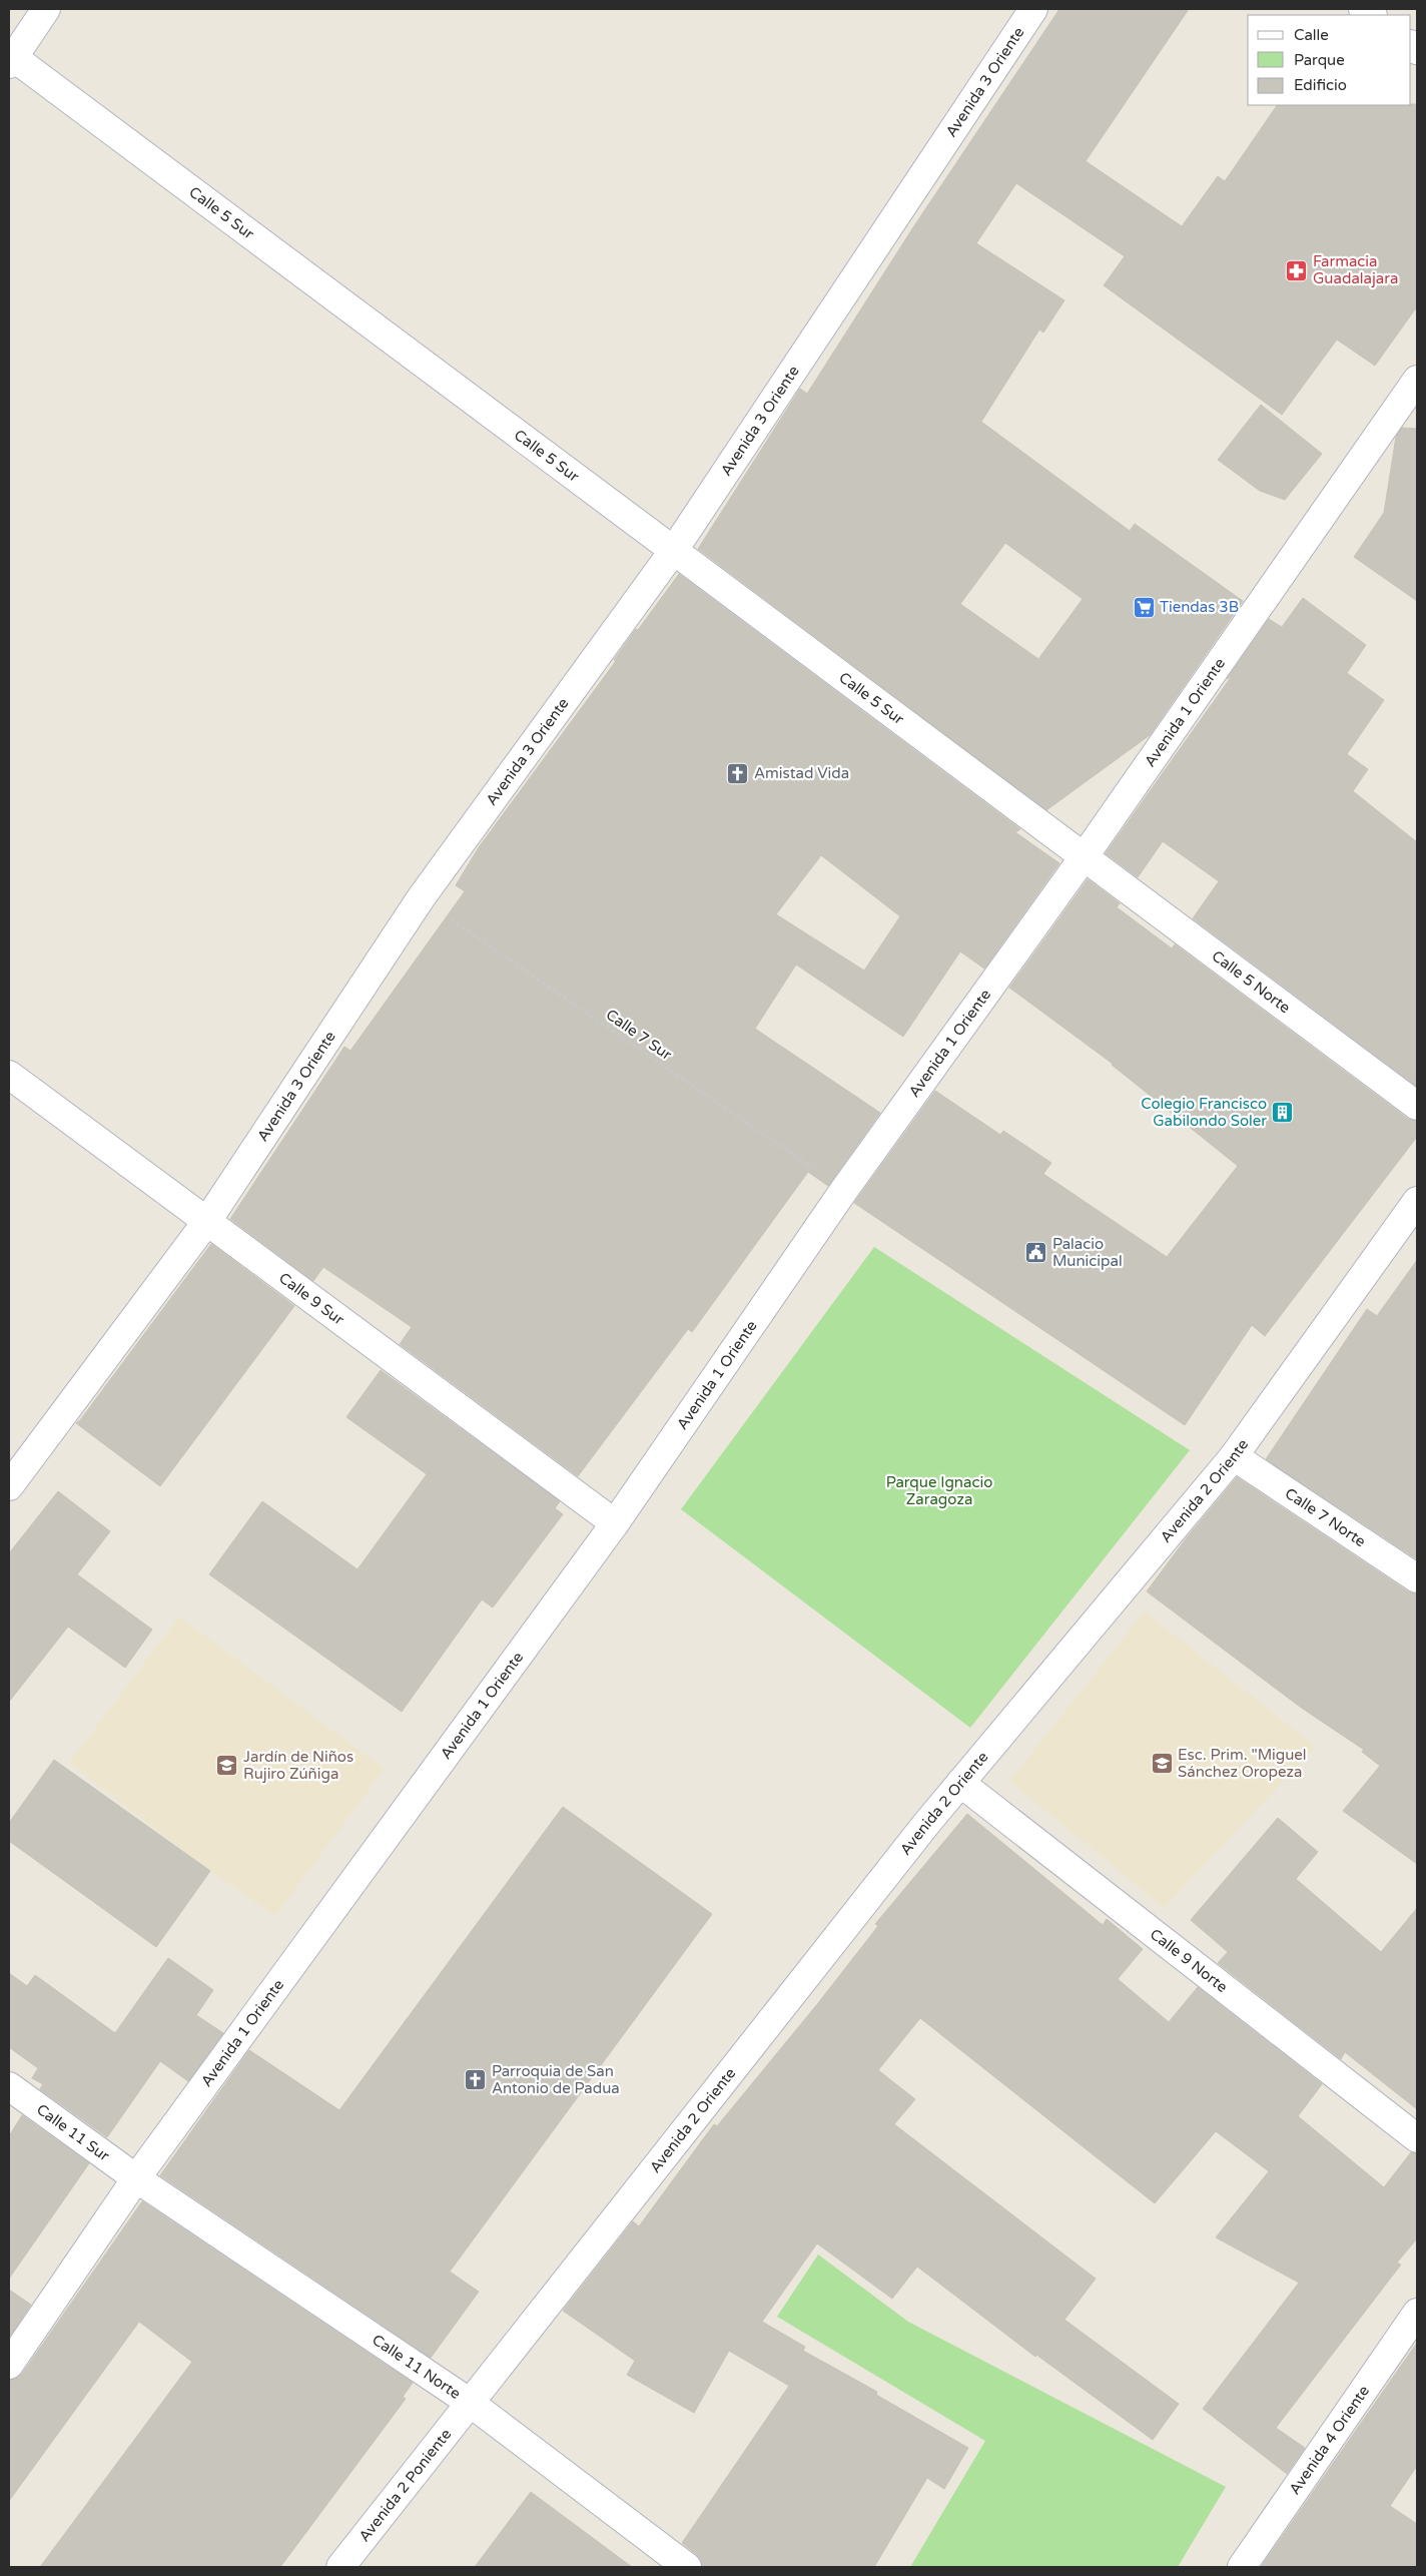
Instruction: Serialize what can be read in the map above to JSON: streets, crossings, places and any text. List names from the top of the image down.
{
  "streets": {
    "street": [
      "Avenida 3 Oriente",
      "Calle 5 Sur",
      "Avenida 1 Oriente",
      "Calle 5 Norte",
      "Calle 9 Sur",
      "Avenida 2 Oriente",
      "Calle 7 Norte",
      "Calle 9 Norte",
      "Calle 11 Sur",
      "Calle 11 Norte",
      "Avenida 4 Oriente",
      "Avenida 2 Poniente"
    ],
    "path": ["Calle 7 Sur"]
  },
  "crossings": [
    ["Avenida 3 Oriente", "Calle 5 Sur"],
    ["Avenida 3 Oriente", "Calle 7 Sur"],
    ["Avenida 3 Oriente", "Calle 9 Sur"],
    ["Calle 5 Sur", "Avenida 1 Oriente"],
    ["Calle 5 Sur", "Calle 5 Norte"],
    ["Avenida 1 Oriente", "Calle 5 Norte"],
    ["Avenida 1 Oriente", "Calle 7 Sur"],
    ["Avenida 1 Oriente", "Calle 9 Sur"],
    ["Avenida 1 Oriente", "Calle 11 Sur"],
    ["Avenida 1 Oriente", "Calle 11 Norte"],
    ["Avenida 2 Oriente", "Calle 7 Norte"],
    ["Avenida 2 Oriente", "Calle 9 Norte"],
    ["Avenida 2 Oriente", "Calle 11 Norte"],
    ["Avenida 2 Oriente", "Avenida 2 Poniente"],
    ["Calle 11 Sur", "Calle 11 Norte"],
    ["Calle 11 Norte", "Avenida 2 Poniente"]
  ],
  "parks": ["Parque Ignacio Zaragoza"],
  "places": {
    "pharmacy": ["Farmacia Guadalajara"],
    "supermarket": ["Tiendas 3B"],
    "church": ["Amistad Vida", "Parroquia de San Antonio de Padua"],
    "building": ["Colegio Francisco Gabilondo Soler"],
    "public building": ["Palacio Municipal"],
    "school or university": ["Esc. Prim. \"Miguel Sánchez Oropeza", "Jardín de Niños Rujiro Zúñiga"]
  },
  "legend": ["Calle", "Parque", "Edificio"]
}
